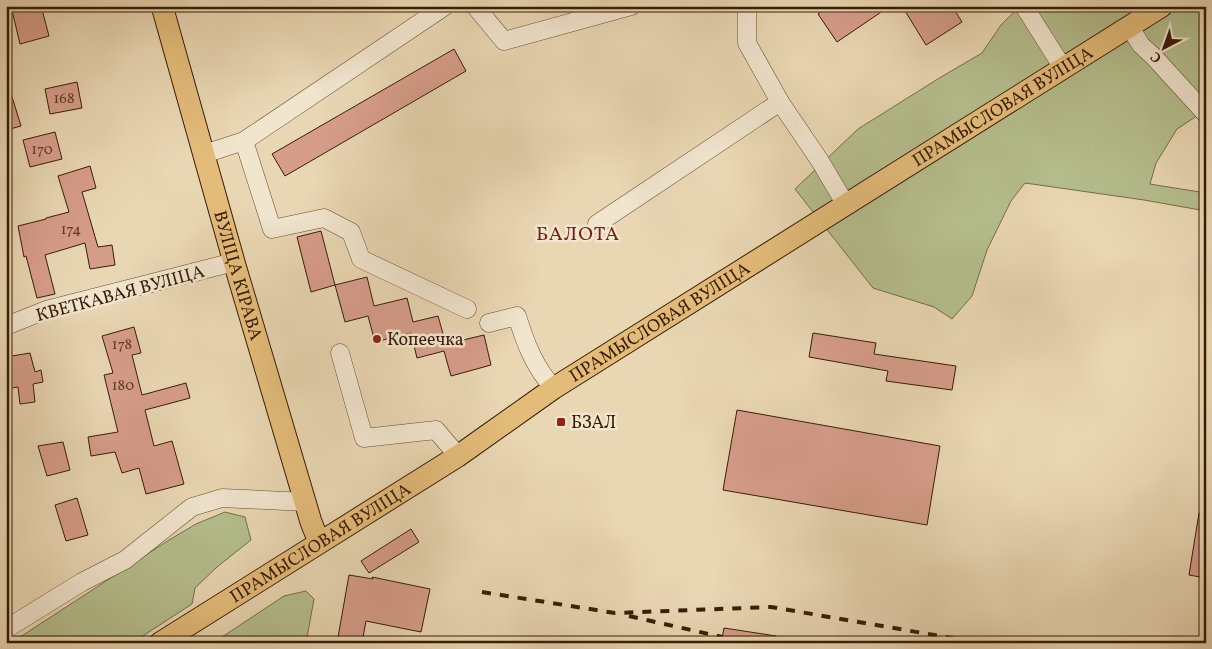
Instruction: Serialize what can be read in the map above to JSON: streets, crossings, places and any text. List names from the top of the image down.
{
  "streets": {
    "main road": ["ПРАМЫСЛОВАЯ ВУЛІЦА", "ВУЛІЦА КІРАВА"],
    "street": ["КВЕТКАВАЯ ВУЛІЦА"]
  },
  "crossings": [
    ["ПРАМЫСЛОВАЯ ВУЛІЦА", "ВУЛІЦА КІРАВА"],
    ["ВУЛІЦА КІРАВА", "КВЕТКАВАЯ ВУЛІЦА"]
  ],
  "districts": ["БАЛОТА"],
  "places": {
    "other": ["Копеечка"],
    "transit": ["БЗАЛ"]
  },
  "house_numbers": [
    "168",
    "170",
    "174",
    "178",
    "180"
  ],
  "north": "bottom left"
}
